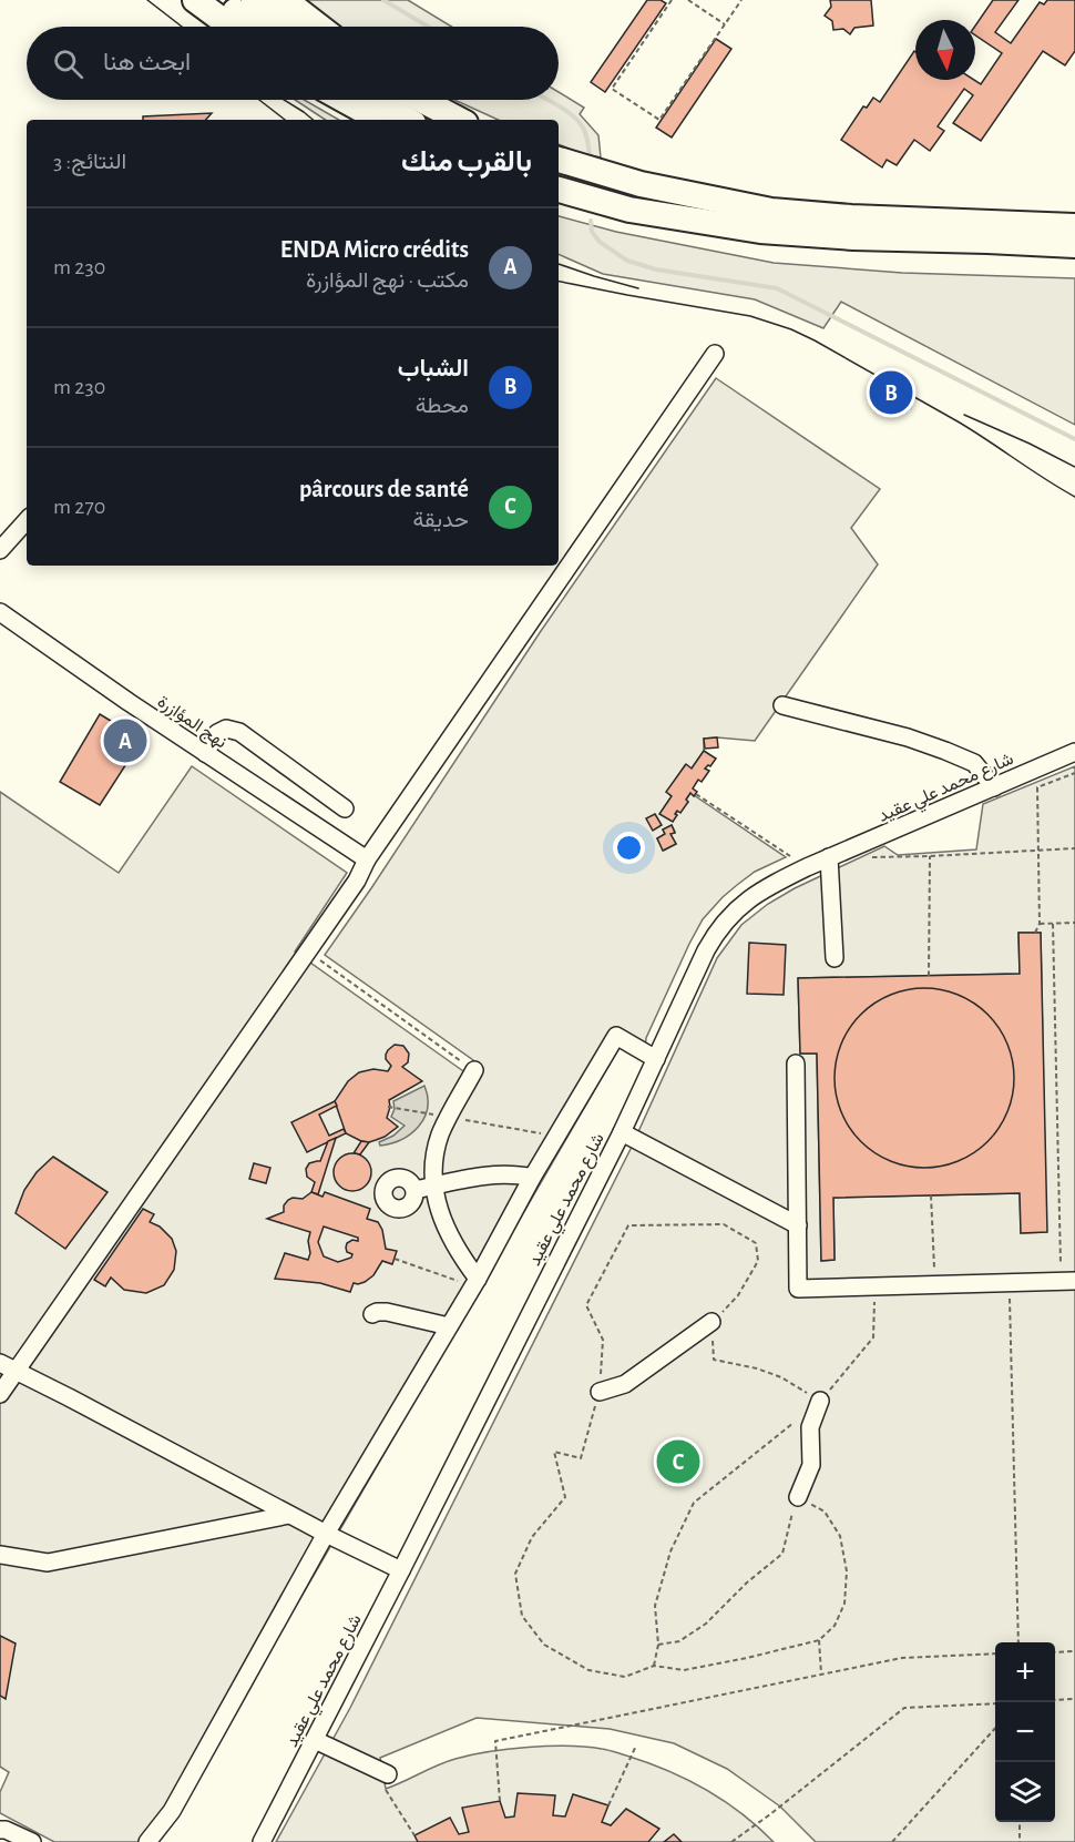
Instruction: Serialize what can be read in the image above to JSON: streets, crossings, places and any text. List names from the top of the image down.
{
  "streets": {
    "street": ["نهج المؤازرة", "شارع محمد علي عقيد"]
  },
  "north": "bottom",
  "page": {
    "search": "ابحث هنا",
    "heading": ["بالقرب منك", "النتائج: 3"],
    "list": [
      {
        "mark": "A",
        "name": "ENDA Micro crédits",
        "note": "مكتب · نهج المؤازرة",
        "value": "230 m"
      },
      {
        "mark": "B",
        "name": "الشباب",
        "note": "محطة",
        "value": "230 m"
      },
      {
        "mark": "C",
        "name": "pârcours de santé",
        "note": "حديقة",
        "value": "270 m"
      }
    ],
    "pins": ["B", "A", "C"],
    "map_buttons": ["+", "−"]
  }
}
